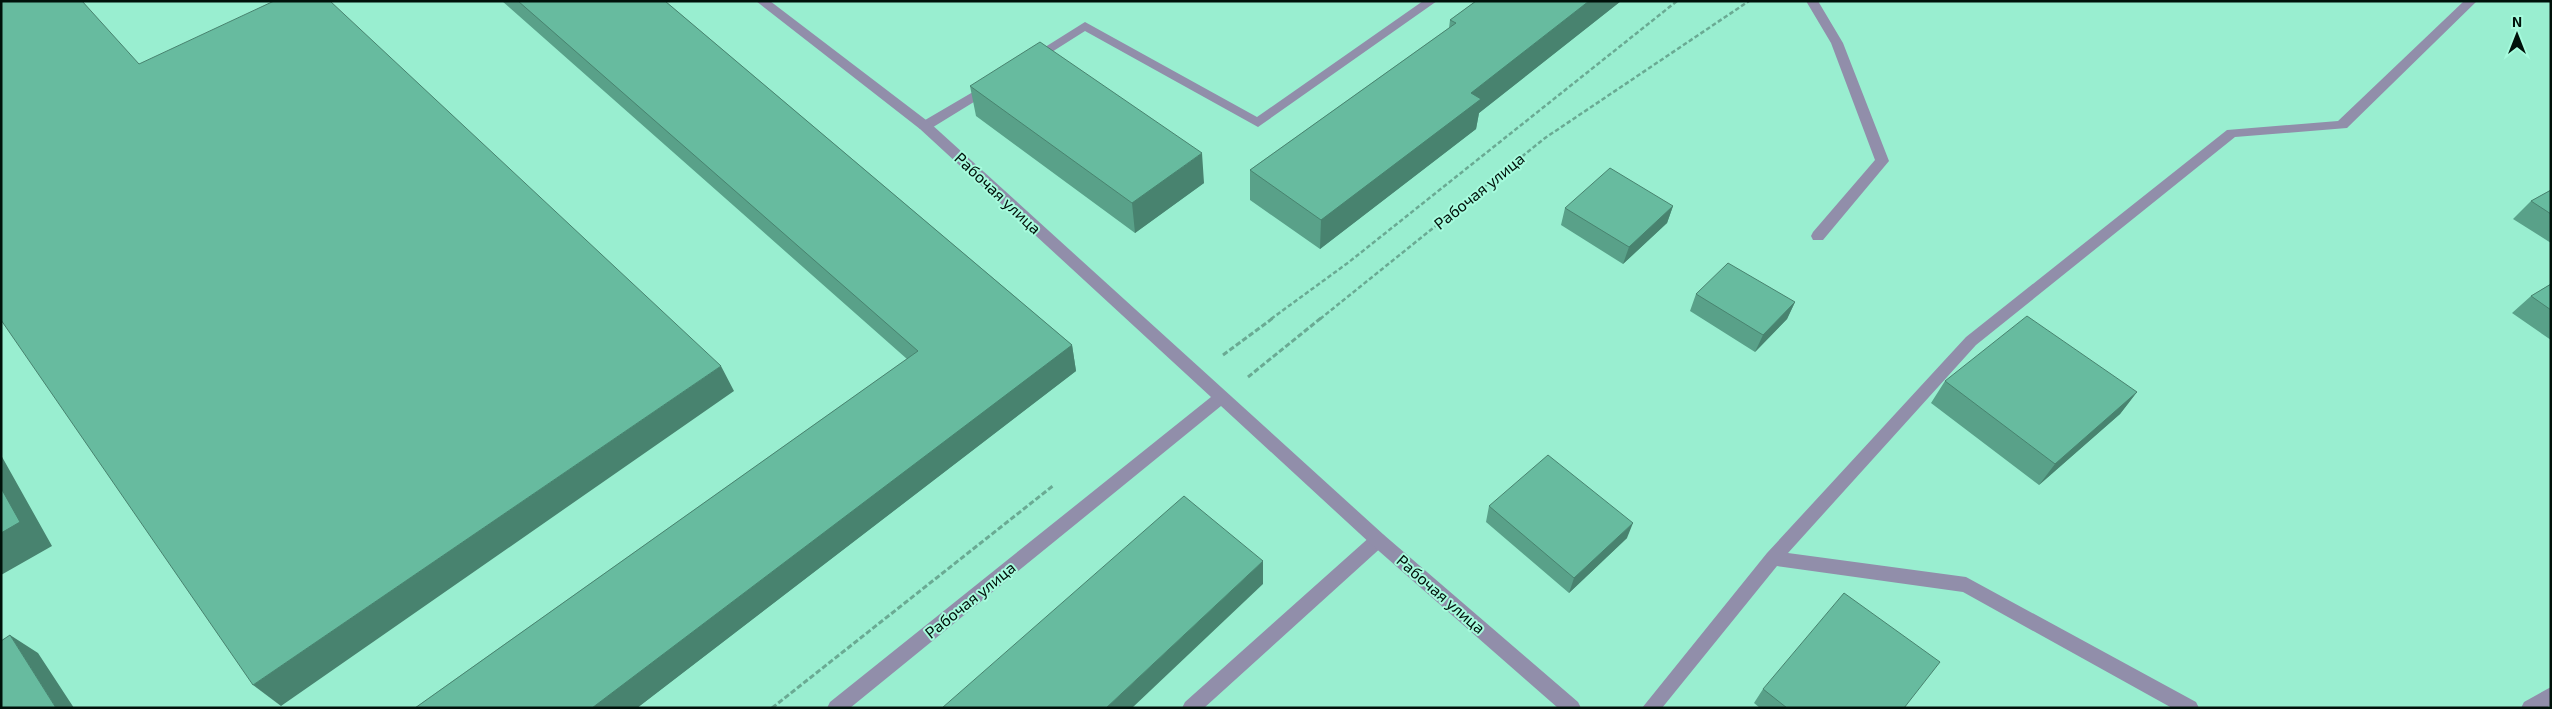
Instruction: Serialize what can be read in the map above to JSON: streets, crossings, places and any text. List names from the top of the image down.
{
  "streets": {
    "street": ["Рабочая улица"]
  },
  "north": "top"
}
